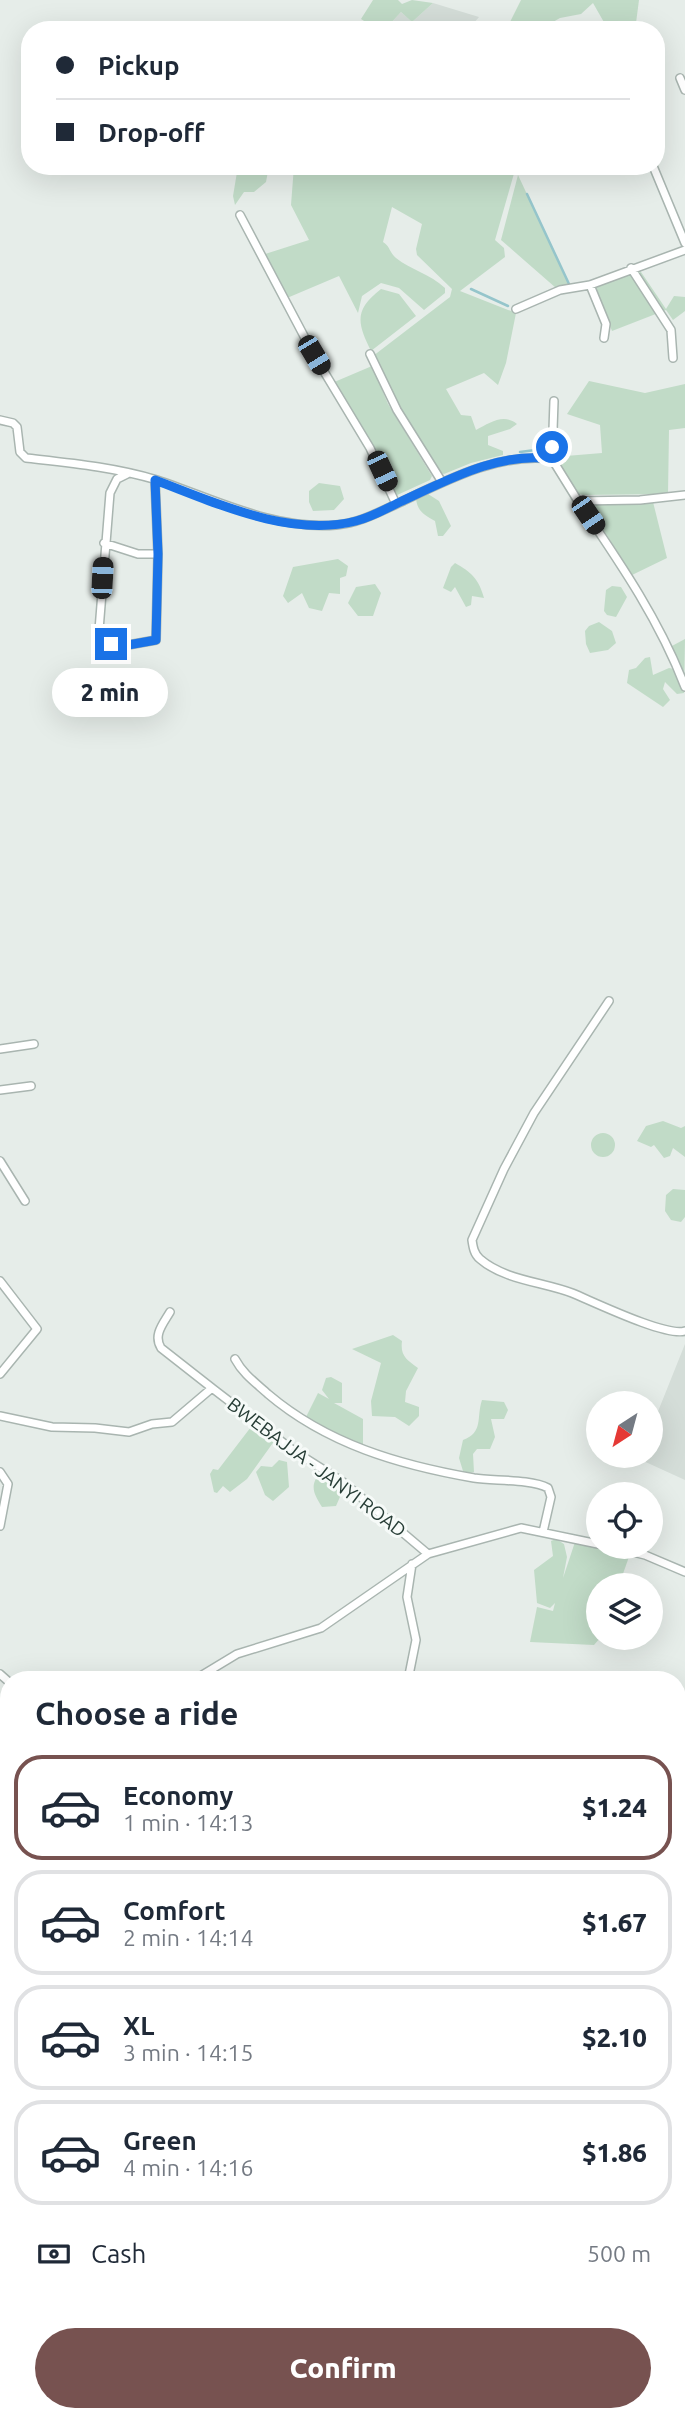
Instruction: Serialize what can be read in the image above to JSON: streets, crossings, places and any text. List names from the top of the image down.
{
  "streets": {
    "street": ["BWEBAJJA - JANYI ROAD"]
  },
  "north": "bottom left",
  "page": {
    "banner": ["Pickup", "Drop-off"],
    "bubble": "2 min",
    "heading": "Choose a ride",
    "list": [
      {
        "name": "Economy",
        "note": "1 min · 14:13",
        "value": "$1.24"
      },
      {
        "name": "Comfort",
        "note": "2 min · 14:14",
        "value": "$1.67"
      },
      {
        "name": "XL",
        "note": "3 min · 14:15",
        "value": "$2.10"
      },
      {
        "name": "Green",
        "note": "4 min · 14:16",
        "value": "$1.86"
      }
    ],
    "pay": ["Cash", "500 m"],
    "buttons": "Confirm"
  }
}
